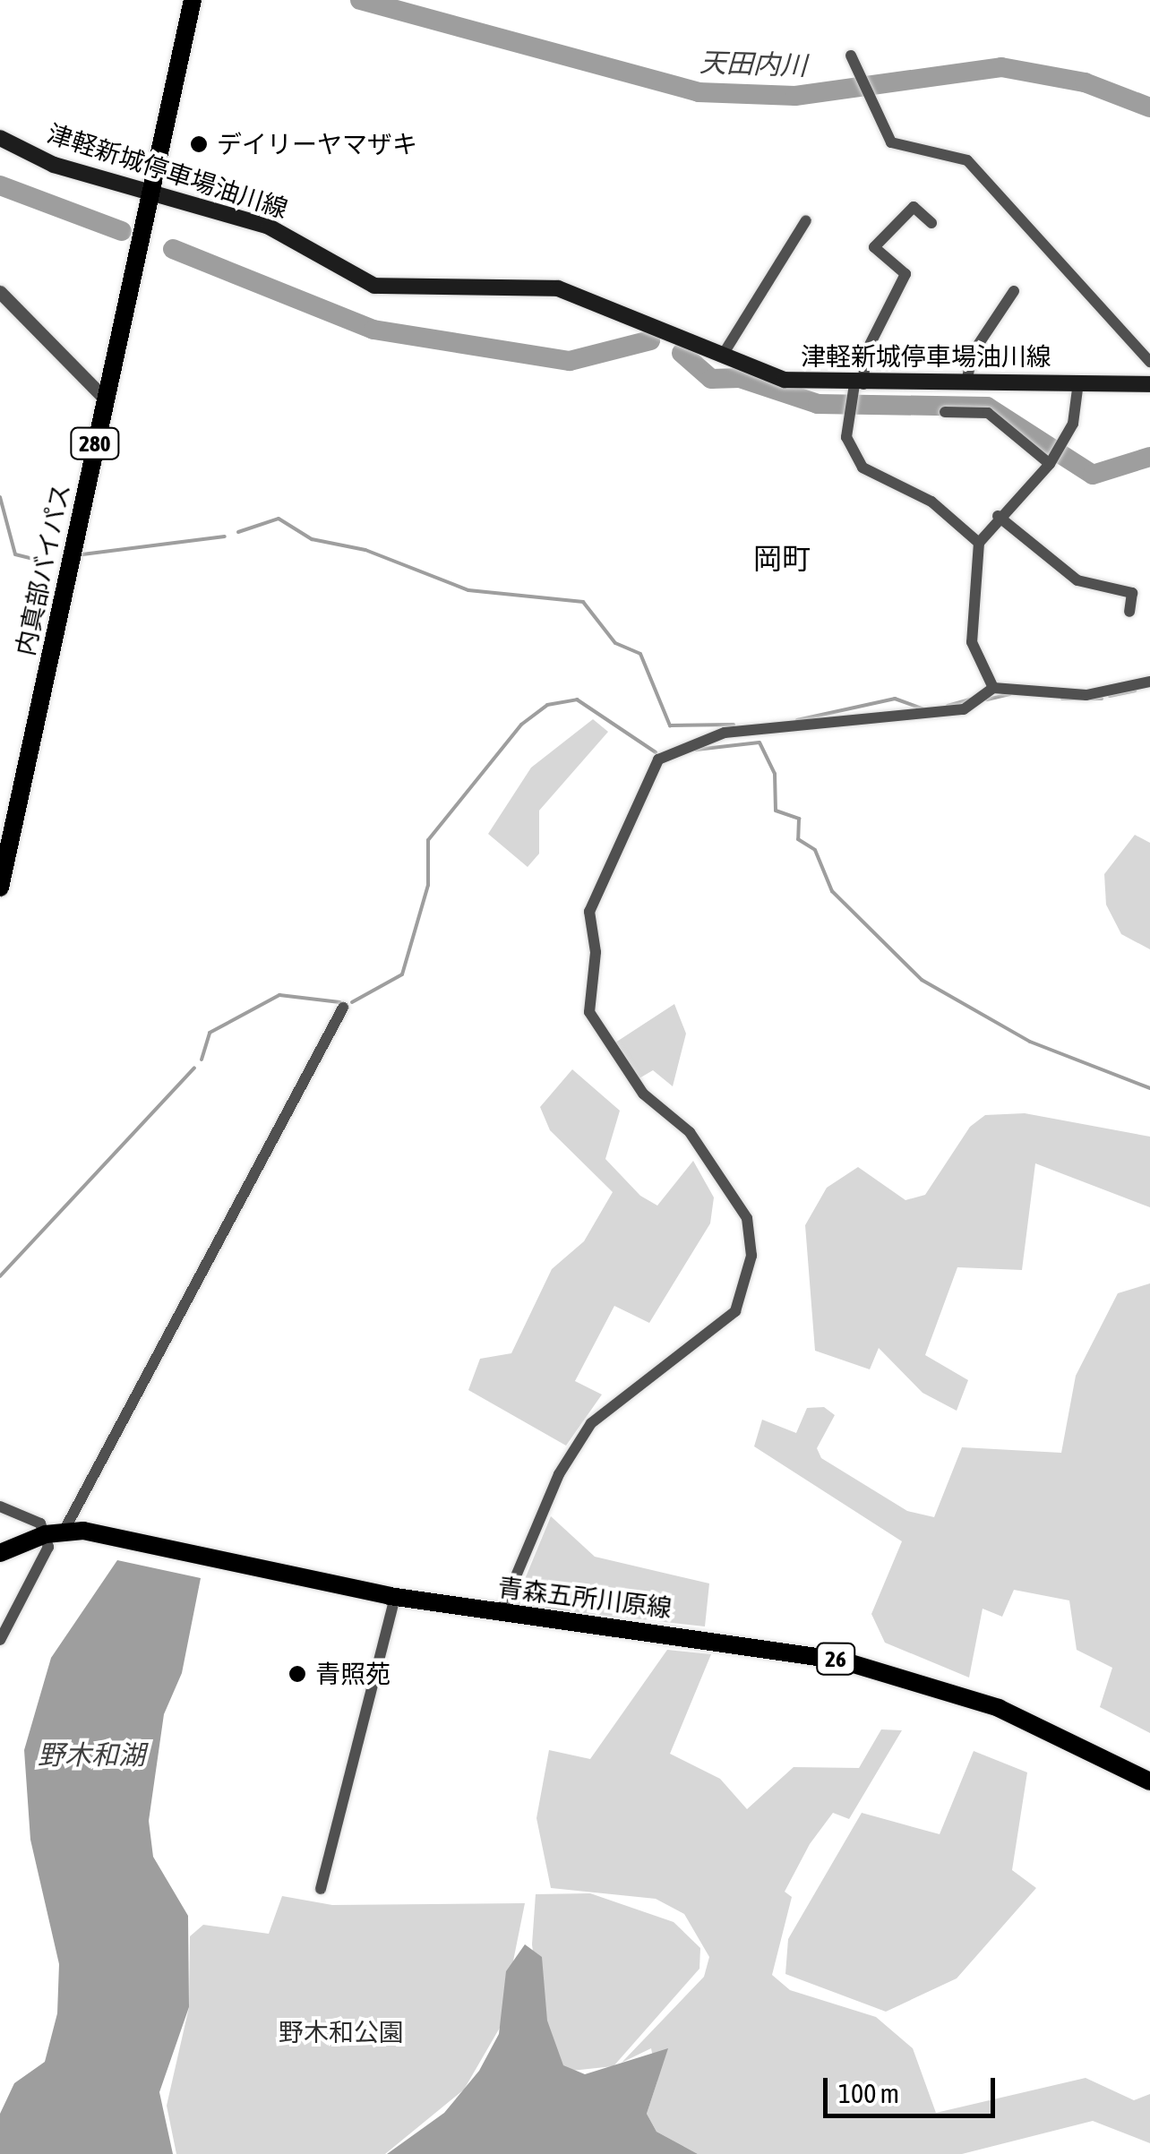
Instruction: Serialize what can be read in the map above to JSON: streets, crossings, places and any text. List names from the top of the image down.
{
  "streets": {
    "main road": [
      "津軽新城停車場油川線",
      "280",
      "内真部バイパス",
      "青森五所川原線",
      "26"
    ]
  },
  "crossings": [
    ["津軽新城停車場油川線", "内真部バイパス"]
  ],
  "districts": ["岡町"],
  "water": ["天田内川", "野木和湖"],
  "parks": ["野木和公園"],
  "places": ["デイリーヤマザキ", "青照苑"],
  "scale_bar": "100 m"
}
